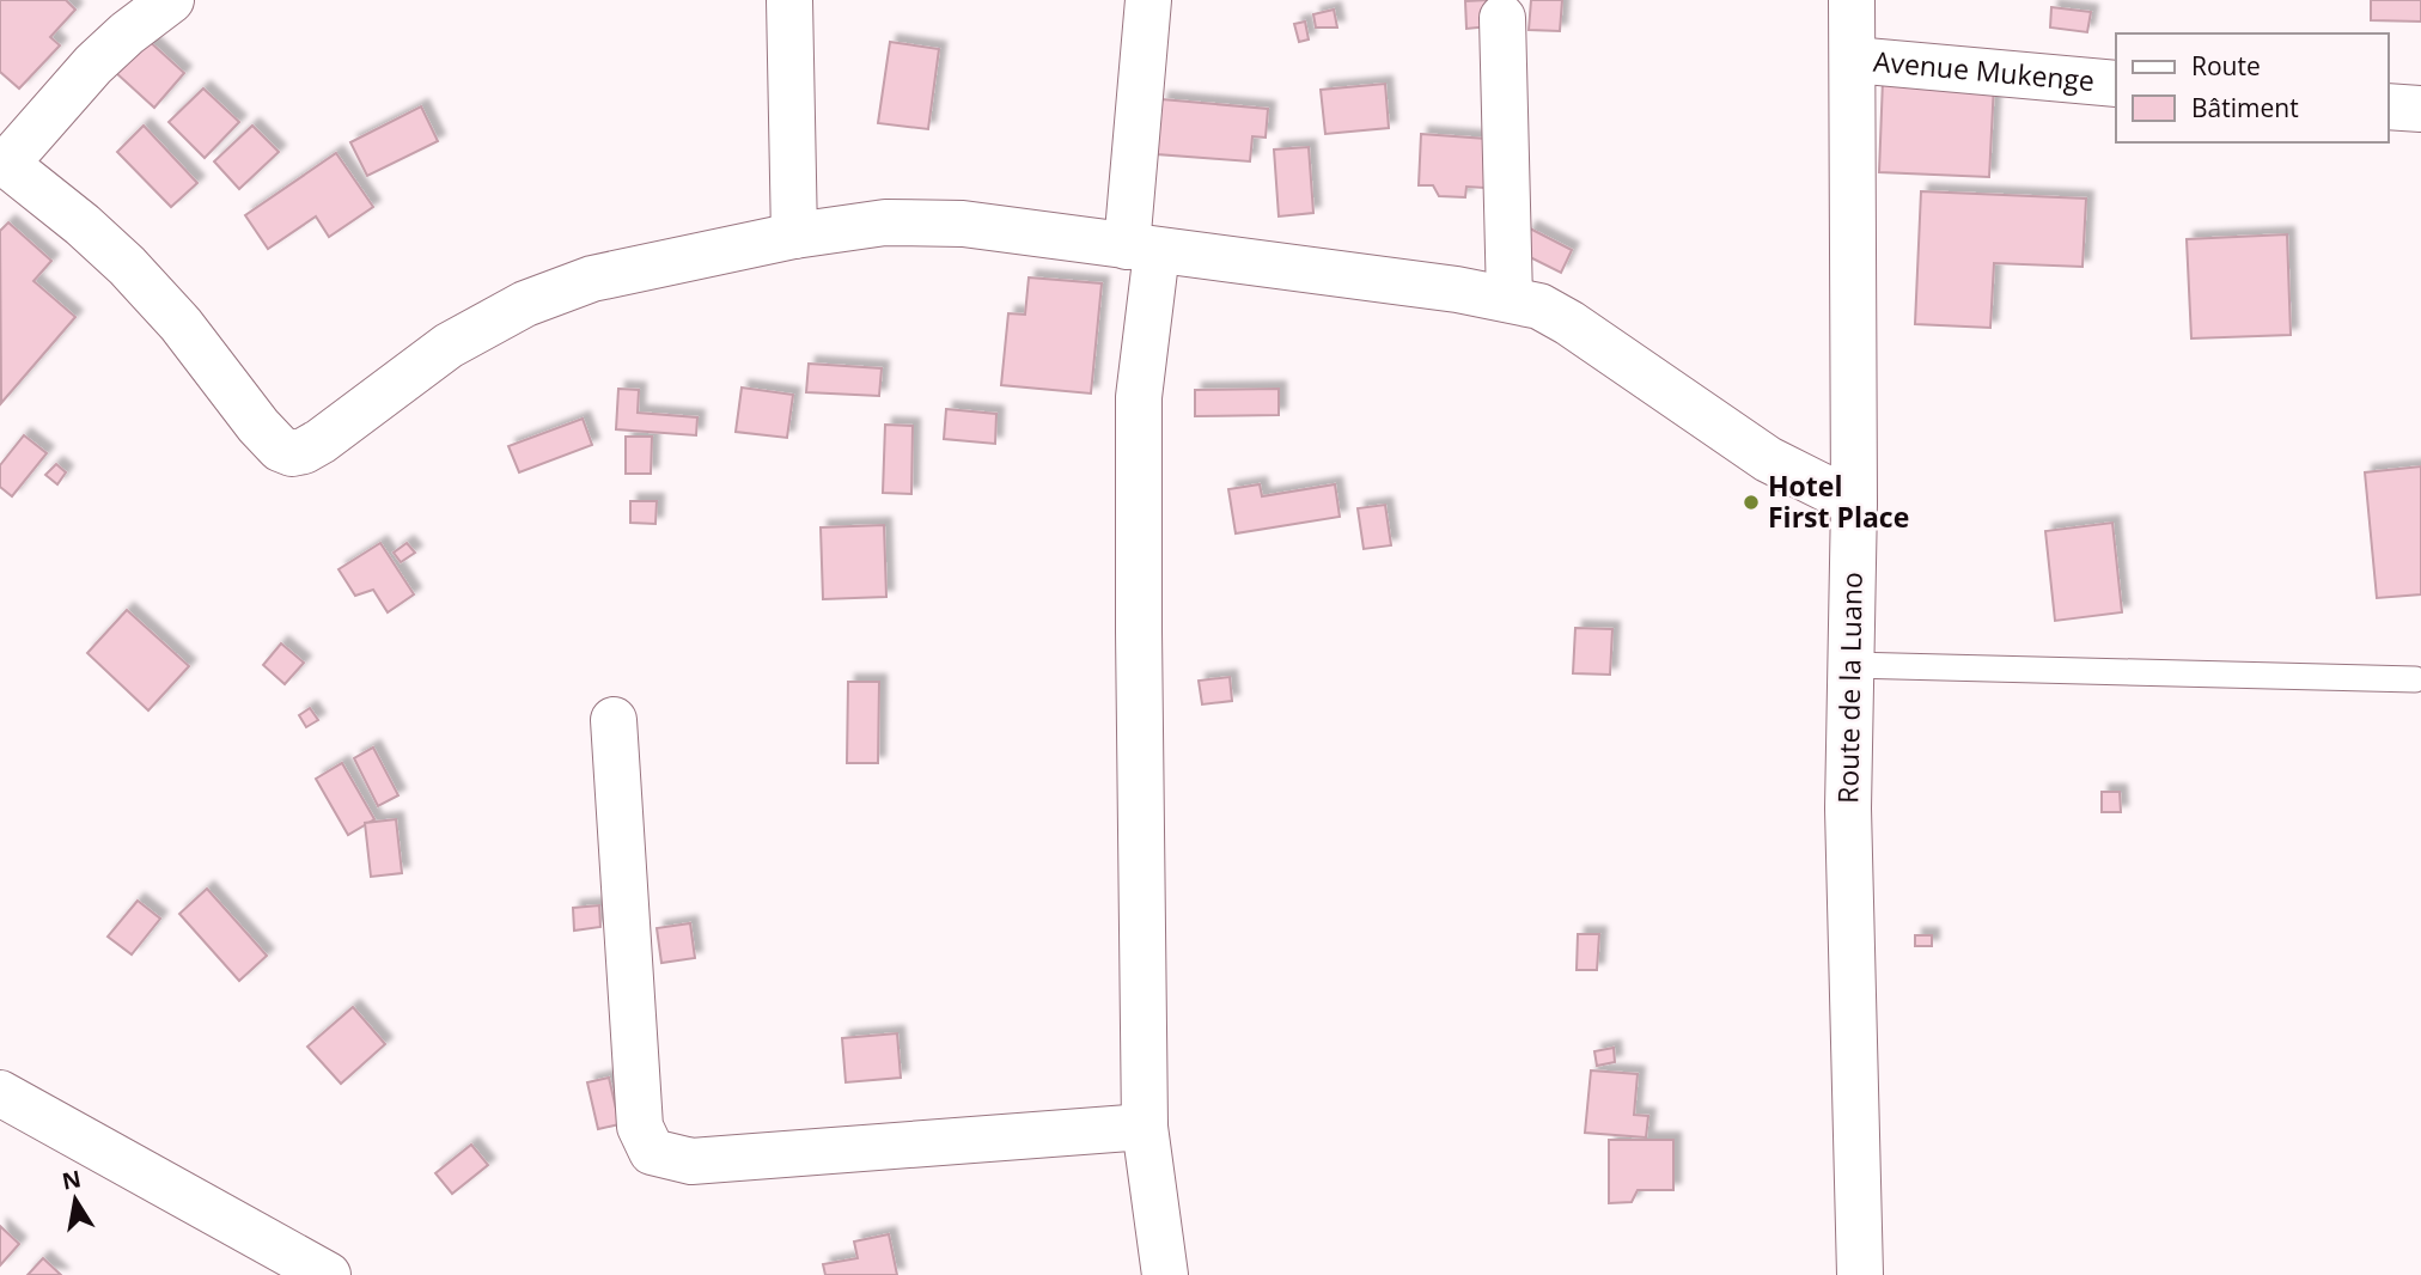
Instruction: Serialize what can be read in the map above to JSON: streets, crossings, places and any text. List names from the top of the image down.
{
  "streets": {
    "street": ["Avenue Mukenge", "Route de la Luano"]
  },
  "crossings": [
    ["Avenue Mukenge", "Route de la Luano"]
  ],
  "places": ["Hotel First Place"],
  "legend": ["Route", "Bâtiment"],
  "north": "top"
}
